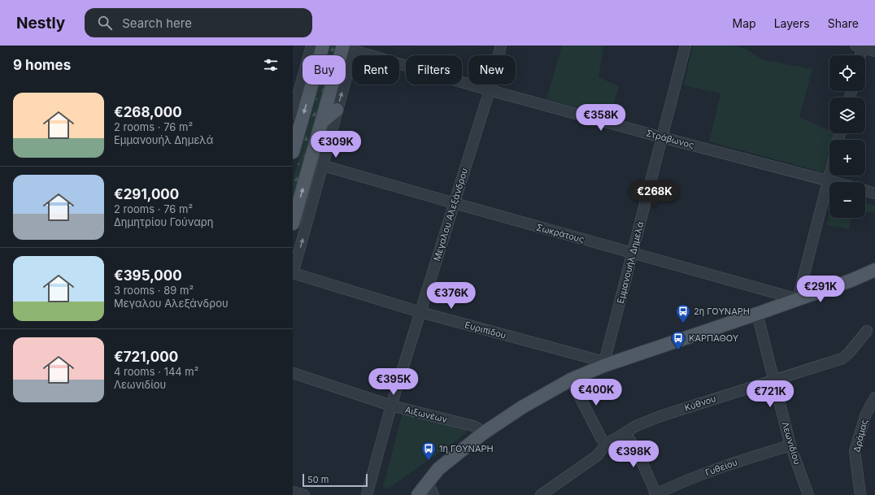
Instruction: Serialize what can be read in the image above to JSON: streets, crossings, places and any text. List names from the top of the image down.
{
  "streets": {
    "street": [
      "Στράβωνος",
      "Μεγαλου Αλεξάνδρου",
      "Σωκράτους",
      "Εμμανουήλ Δημελά",
      "Ευριπίδου",
      "Κύθνου",
      "Αιξωνέων",
      "Δράμας",
      "Λεωνιδίου",
      "Γυθείου"
    ]
  },
  "crossings": [
    ["Στράβωνος", "Μεγαλου Αλεξάνδρου"],
    ["Στράβωνος", "Εμμανουήλ Δημελά"],
    ["Μεγαλου Αλεξάνδρου", "Σωκράτους"],
    ["Μεγαλου Αλεξάνδρου", "Ευριπίδου"],
    ["Μεγαλου Αλεξάνδρου", "Αιξωνέων"],
    ["Σωκράτους", "Εμμανουήλ Δημελά"],
    ["Εμμανουήλ Δημελά", "Ευριπίδου"],
    ["Κύθνου", "Λεωνιδίου"],
    ["Λεωνιδίου", "Γυθείου"]
  ],
  "places": {
    "bus stop": ["2η ΓΟΥΝΑΡΗ", "ΚΑΡΠΑΘΟΥ", "1η ΓΟΥΝΑΡΗ"]
  },
  "scale_bar": "50 m",
  "page": {
    "header": "Nestly",
    "search": "Search here",
    "nav": ["Map", "Layers", "Share"],
    "heading": "9 homes",
    "map_buttons": ["+", "−"],
    "chip": [
      "Buy",
      "Rent",
      "Filters",
      "New"
    ],
    "list": [
      {
        "name": "€268,000",
        "note": "2 rooms · 76 m² · Εμμανουήλ Δημελά"
      },
      {
        "name": "€291,000",
        "note": "2 rooms · 76 m² · Δημητρίου Γούναρη"
      },
      {
        "name": "€395,000",
        "note": "3 rooms · 89 m² · Μεγαλου Αλεξάνδρου"
      },
      {
        "name": "€721,000",
        "note": "4 rooms · 144 m² · Λεωνιδίου"
      }
    ],
    "price": [
      "€358K",
      "€309K",
      "€268K",
      "€291K",
      "€376K",
      "€395K",
      "€400K",
      "€721K",
      "€398K"
    ],
    "scale": "50 m"
  }
}
